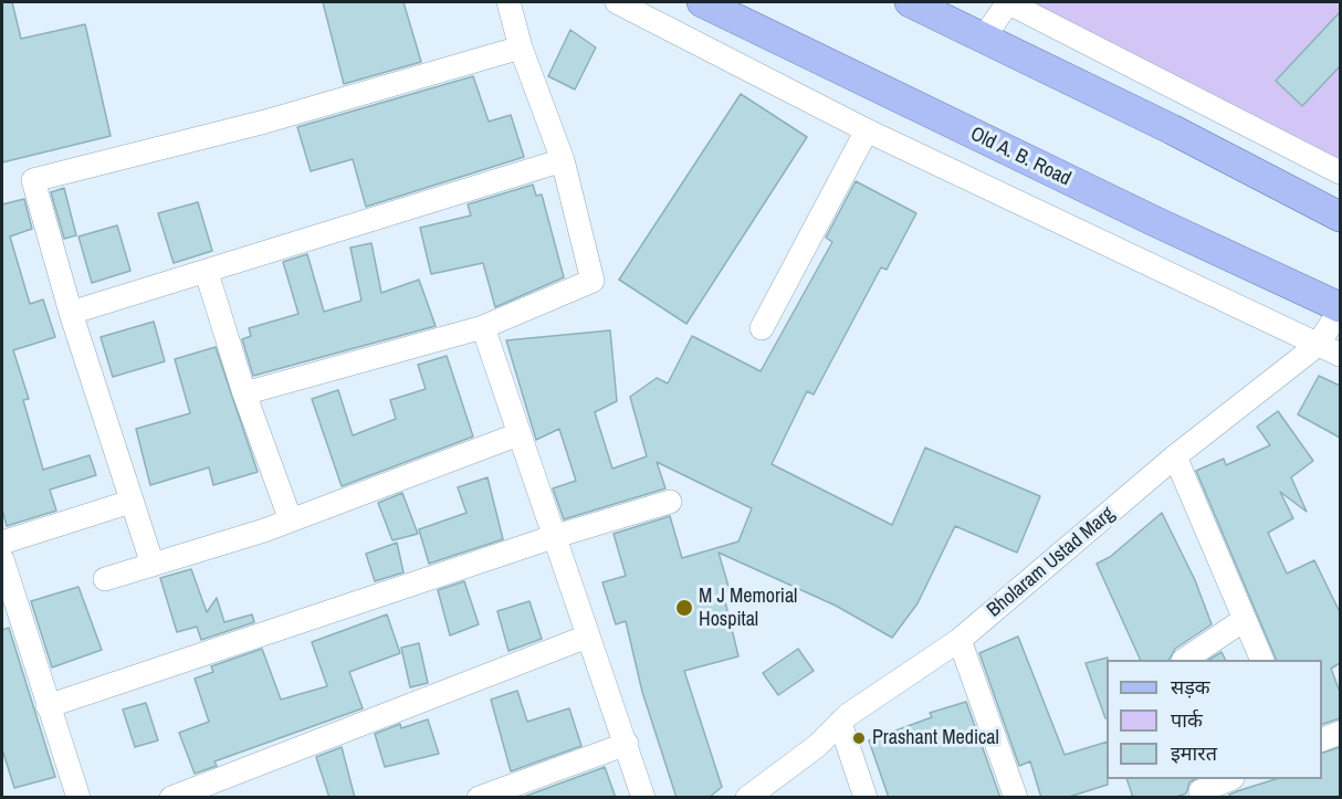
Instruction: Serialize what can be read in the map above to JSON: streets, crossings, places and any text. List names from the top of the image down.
{
  "streets": {
    "main road": ["Old A. B. Road"],
    "street": ["Bholaram Ustad Marg"]
  },
  "crossings": [
    ["Old A. B. Road", "Bholaram Ustad Marg"]
  ],
  "places": ["M J Memorial Hospital", "Prashant Medical"],
  "legend": ["सड़क", "पार्क", "इमारत"]
}
